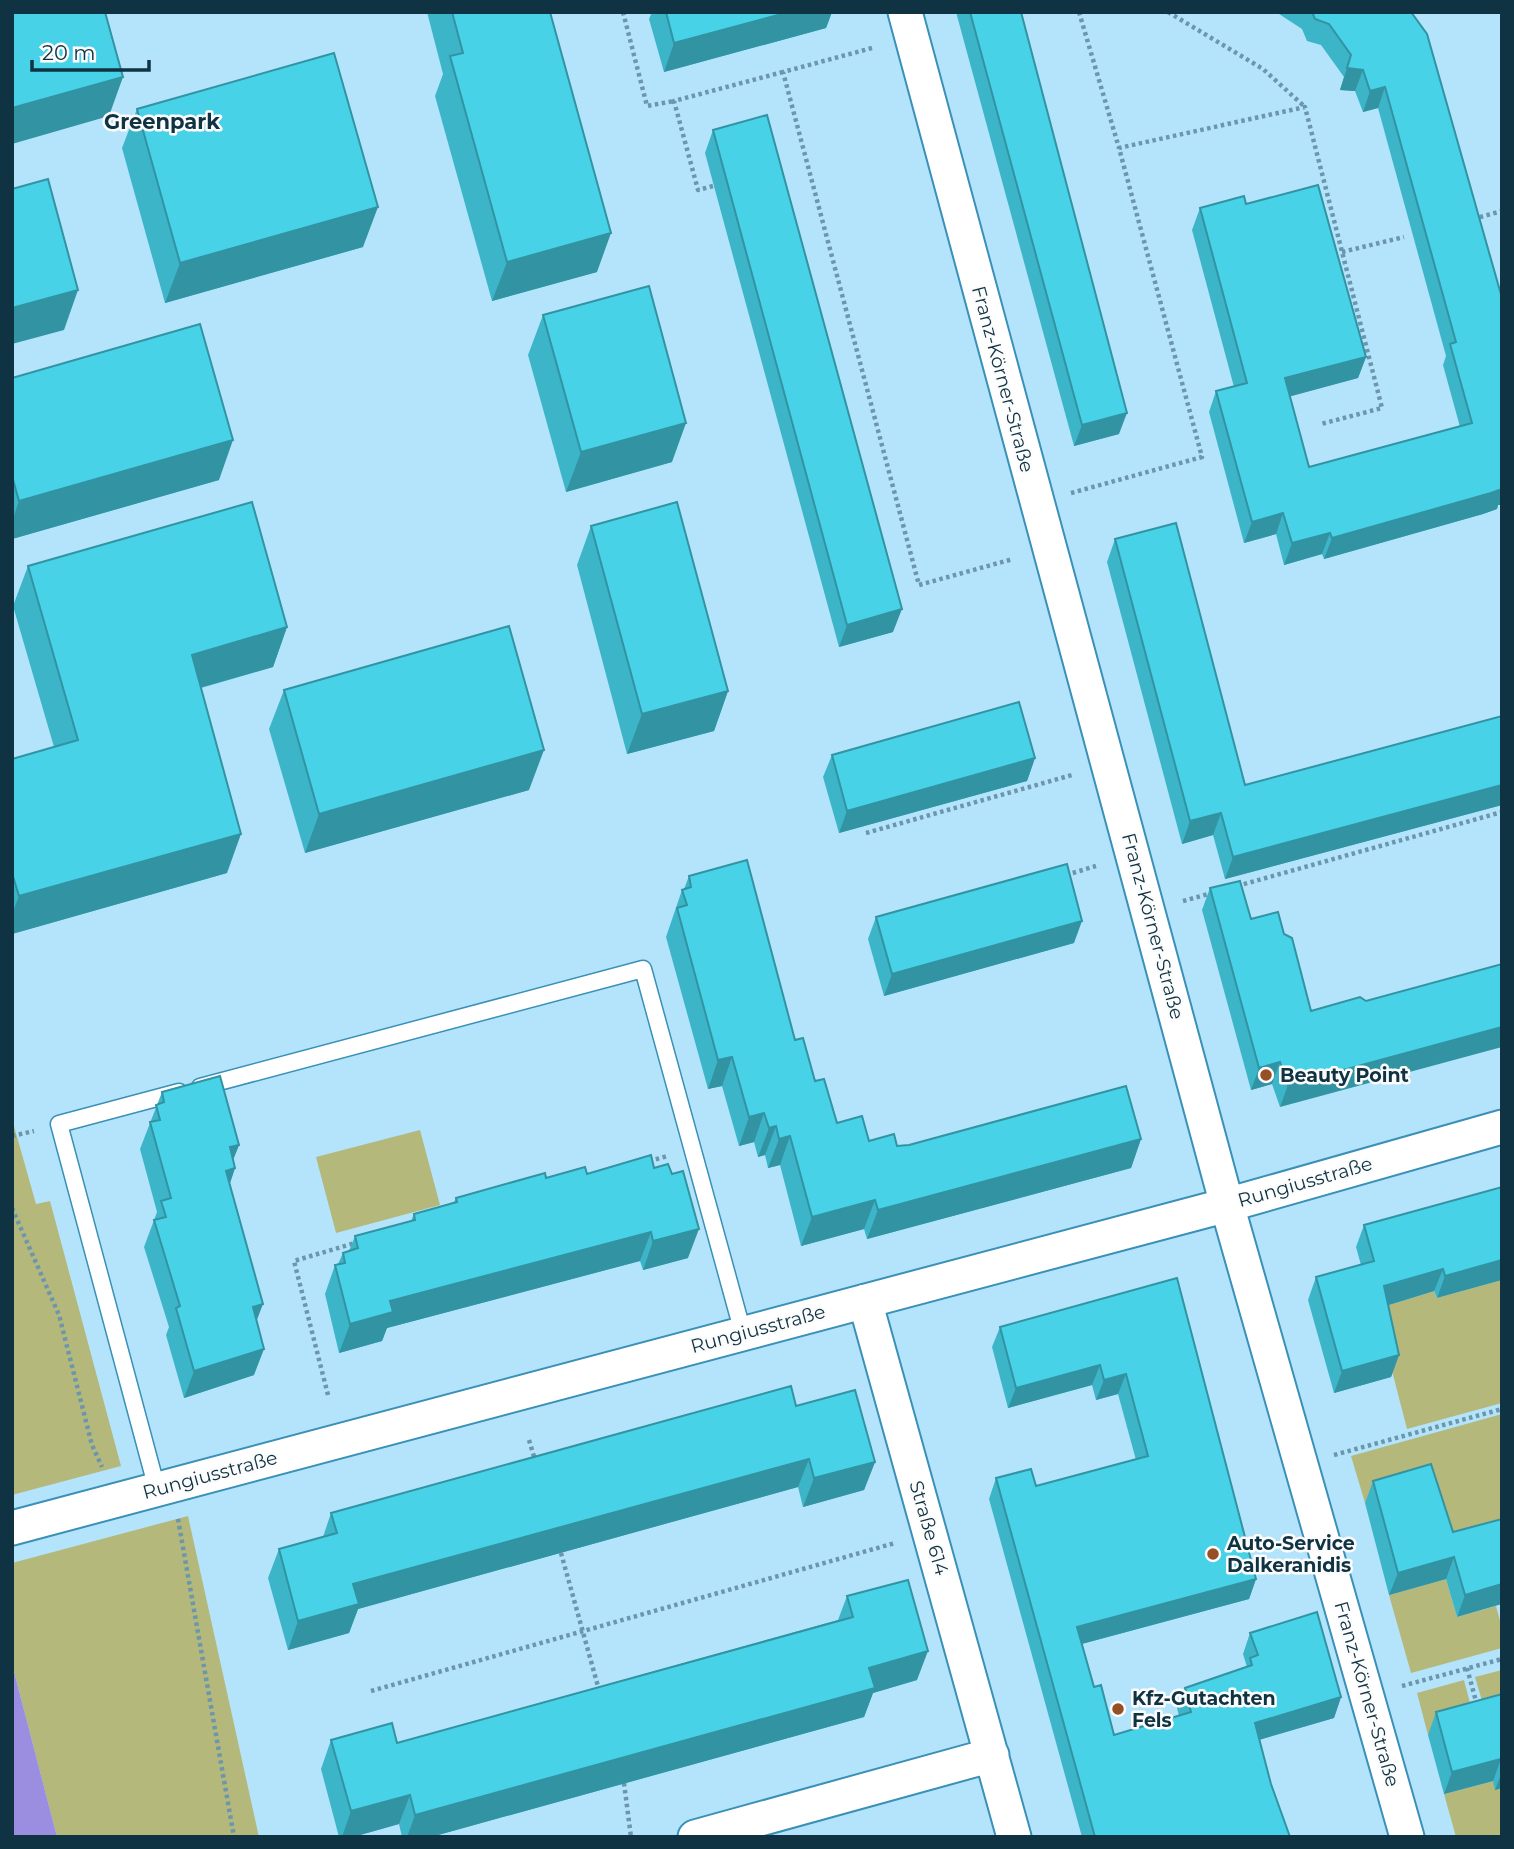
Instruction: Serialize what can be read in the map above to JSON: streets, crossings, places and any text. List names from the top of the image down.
{
  "streets": {
    "street": ["Franz-Körner-Straße", "Rungiusstraße", "Straße 614"]
  },
  "crossings": [
    ["Franz-Körner-Straße", "Rungiusstraße"],
    ["Rungiusstraße", "Straße 614"]
  ],
  "districts": ["Greenpark"],
  "places": ["Beauty Point", "Auto-Service Dalkeranidis", "Kfz-Gutachten Fels"],
  "scale_bar": "20 m"
}
